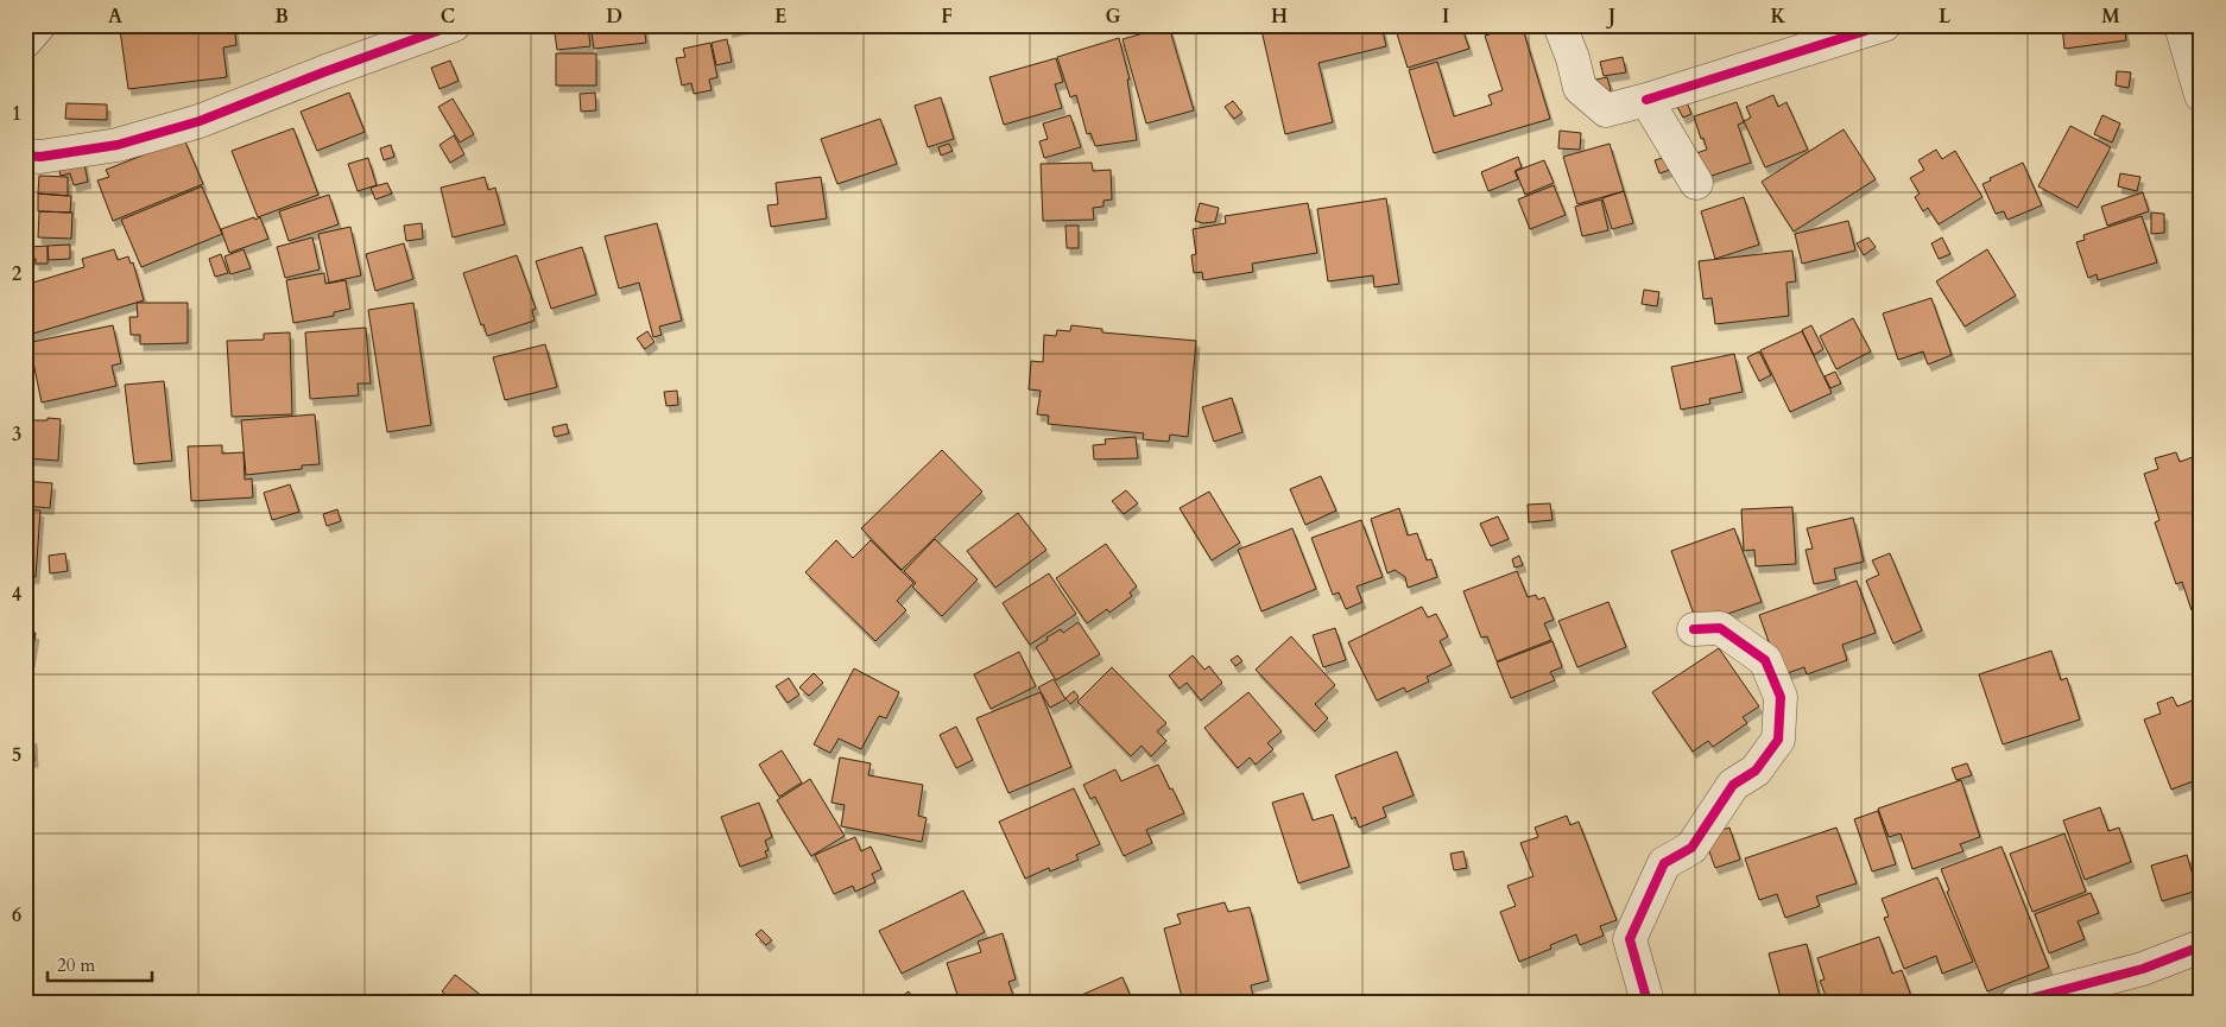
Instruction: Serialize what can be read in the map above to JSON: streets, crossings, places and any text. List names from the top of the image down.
{
  "scale_bar": "20 m",
  "grid": {
    "columns": [
      "A",
      "B",
      "C",
      "D",
      "E",
      "F",
      "G",
      "H",
      "I",
      "J",
      "K",
      "L",
      "M"
    ],
    "rows": [
      "1",
      "2",
      "3",
      "4",
      "5",
      "6"
    ]
  }
}
